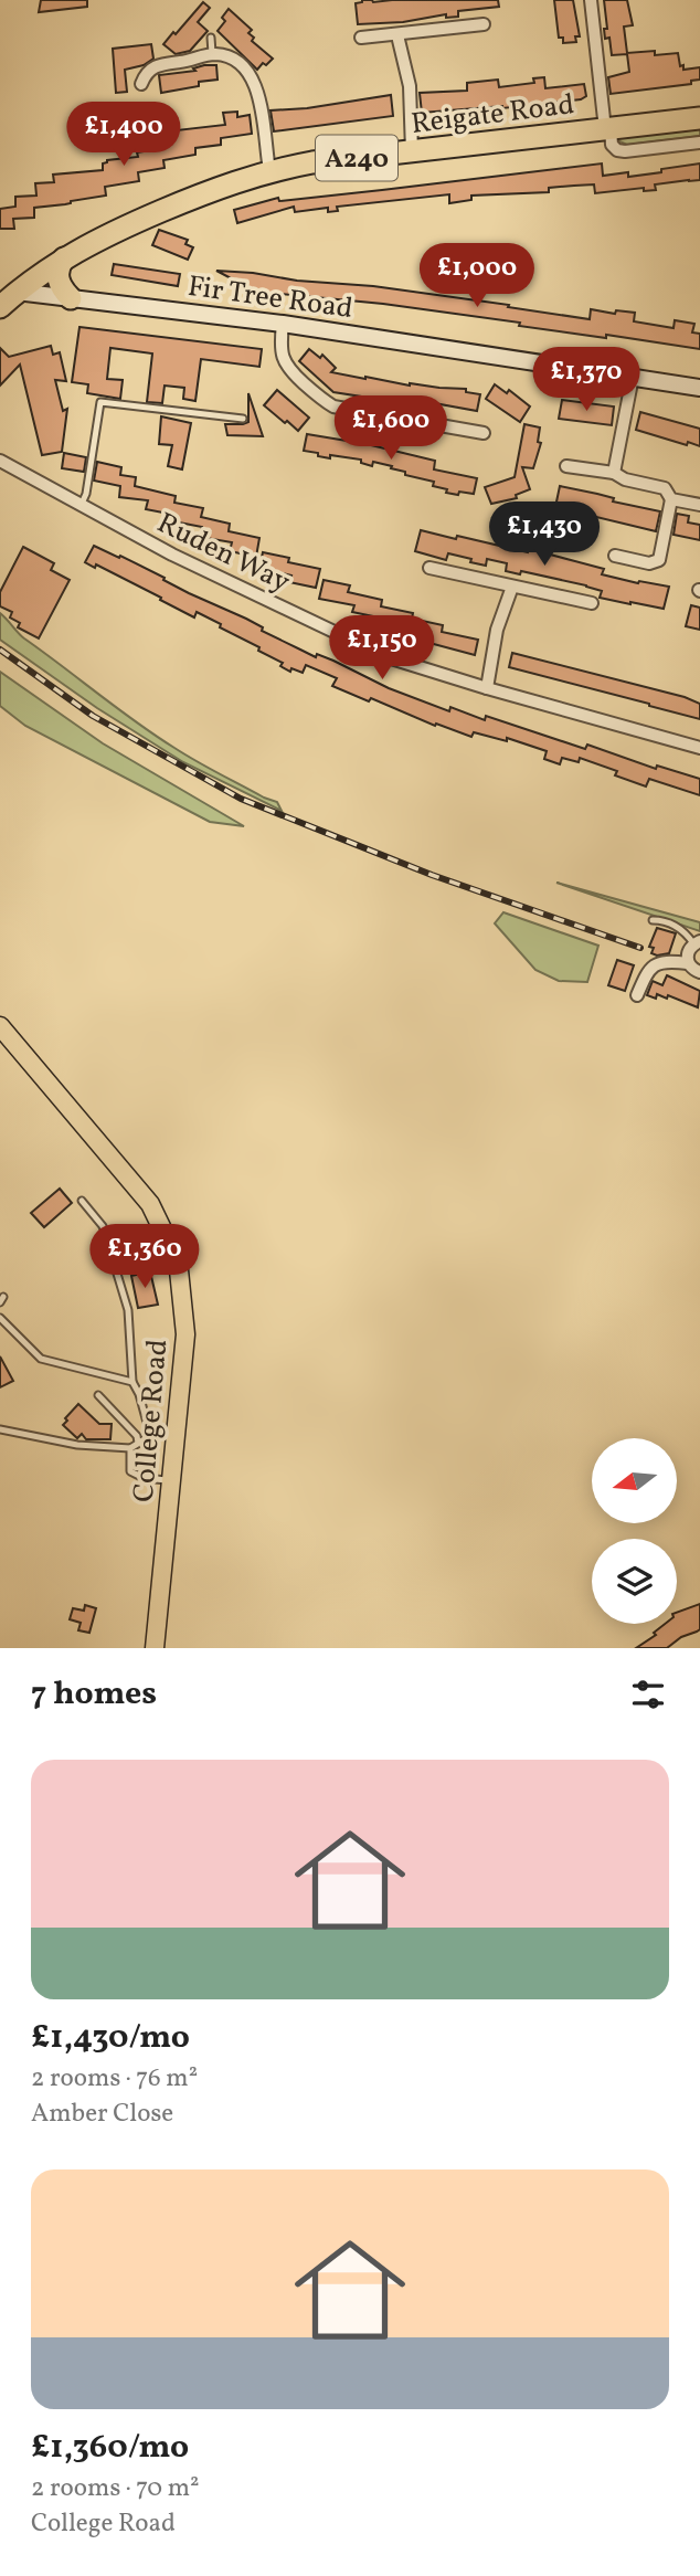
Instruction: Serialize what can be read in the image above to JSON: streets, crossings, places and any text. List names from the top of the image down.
{
  "streets": {
    "highway": ["Reigate Road", "A240"],
    "main road": ["Fir Tree Road", "College Road"],
    "street": ["Ruden Way"]
  },
  "crossings": [
    ["Reigate Road", "Fir Tree Road"]
  ],
  "north": "left",
  "page": {
    "price": [
      "£1,400",
      "£1,000",
      "£1,370",
      "£1,600",
      "£1,430",
      "£1,150",
      "£1,360"
    ],
    "heading": "7 homes",
    "list": [
      {
        "name": "£1,430/mo",
        "note": "2 rooms · 76 m² · Amber Close"
      },
      {
        "name": "£1,360/mo",
        "note": "2 rooms · 70 m² · College Road"
      }
    ]
  }
}
